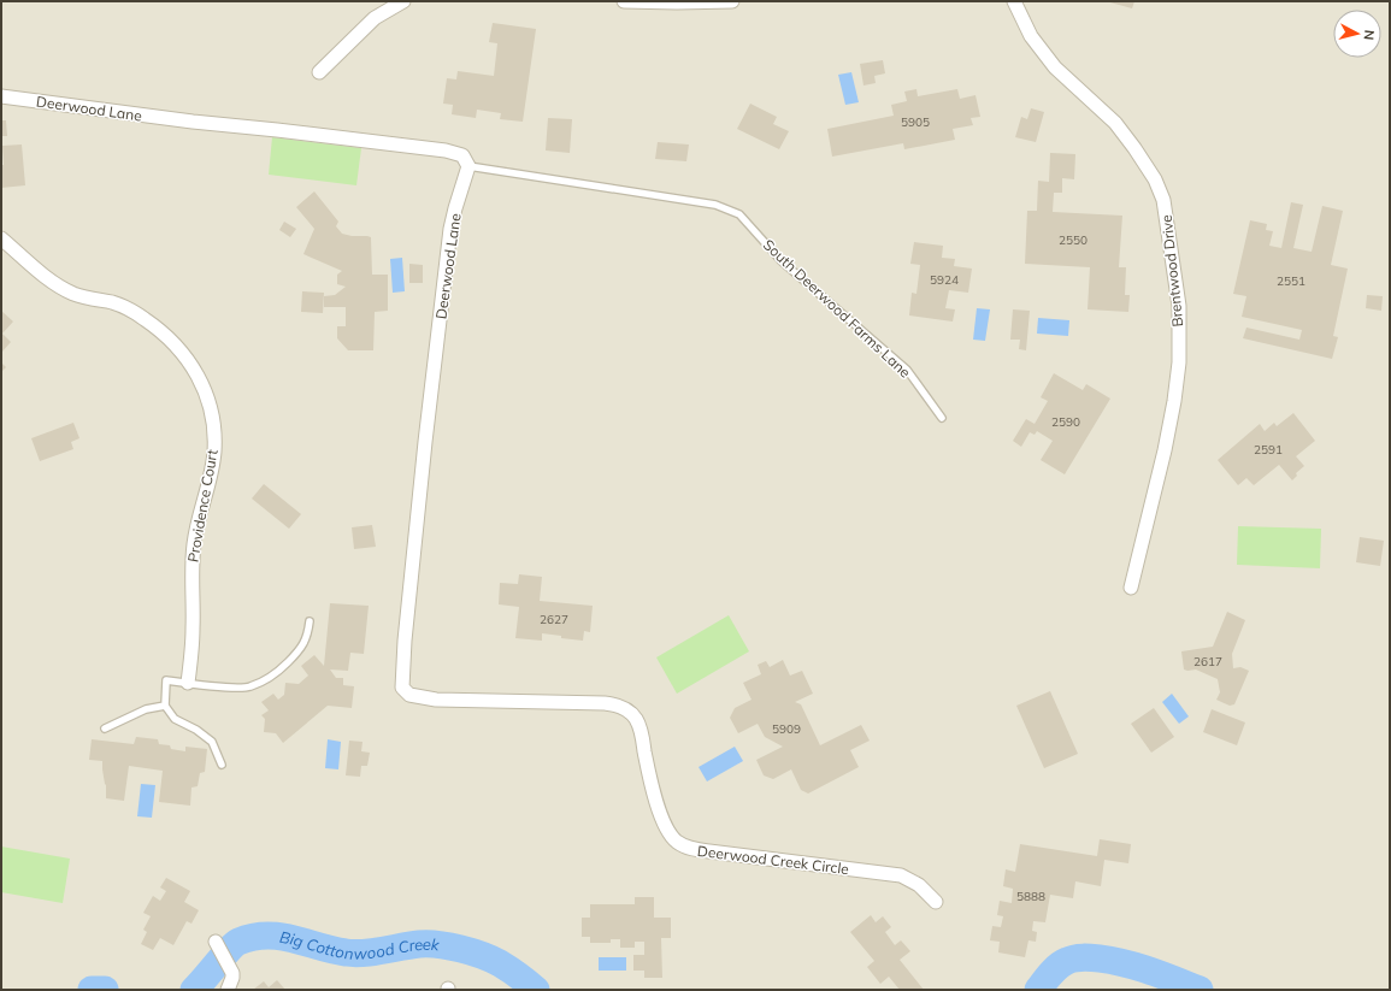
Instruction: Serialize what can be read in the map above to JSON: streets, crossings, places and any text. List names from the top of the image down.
{
  "streets": {
    "street": [
      "Deerwood Lane",
      "Brentwood Drive",
      "Providence Court",
      "Deerwood Creek Circle"
    ],
    "lane": ["South Deerwood Farms Lane"]
  },
  "crossings": [
    ["Deerwood Lane", "South Deerwood Farms Lane"],
    ["Deerwood Lane", "Deerwood Creek Circle"]
  ],
  "water": ["Big Cottonwood Creek"],
  "house_numbers": [
    "5905",
    "2550",
    "5924",
    "2551",
    "2590",
    "2591",
    "2627",
    "2617",
    "5909",
    "5888"
  ],
  "north": "right"
}
